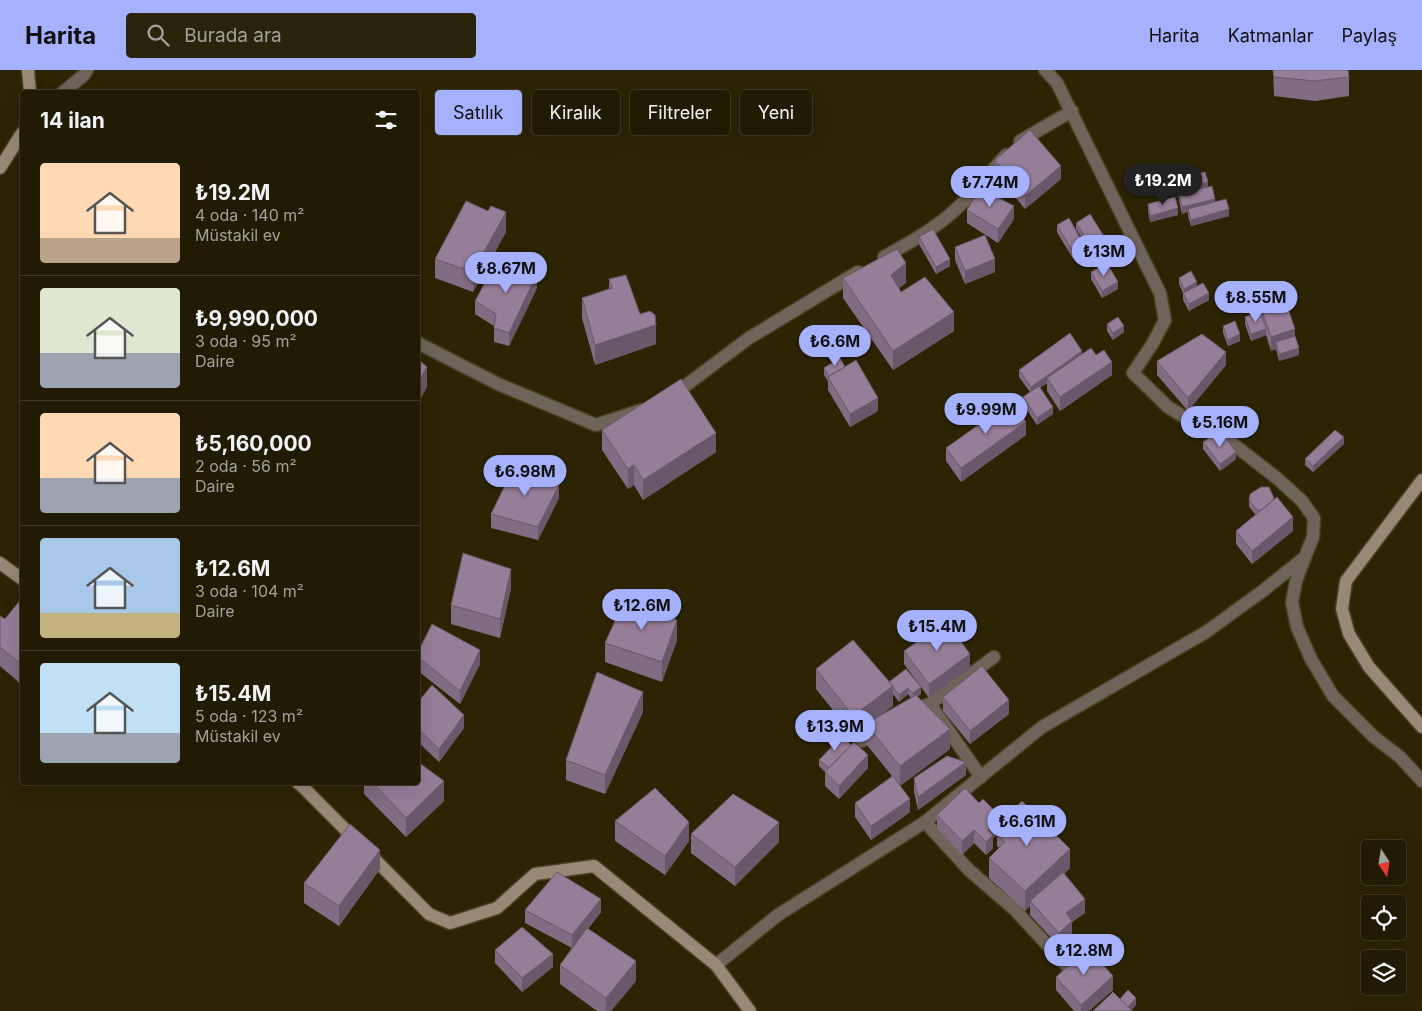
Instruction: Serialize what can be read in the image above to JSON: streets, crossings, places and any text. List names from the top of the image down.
{
  "north": "bottom",
  "page": {
    "header": "Harita",
    "search": "Burada ara",
    "nav": ["Harita", "Katmanlar", "Paylaş"],
    "chip": [
      "Satılık",
      "Kiralık",
      "Filtreler",
      "Yeni"
    ],
    "heading": "14 ilan",
    "list": [
      {
        "name": "₺19.2M",
        "note": "4 oda · 140 m² · Müstakil ev"
      },
      {
        "name": "₺9,990,000",
        "note": "3 oda · 95 m² · Daire"
      },
      {
        "name": "₺5,160,000",
        "note": "2 oda · 56 m² · Daire"
      },
      {
        "name": "₺12.6M",
        "note": "3 oda · 104 m² · Daire"
      },
      {
        "name": "₺15.4M",
        "note": "5 oda · 123 m² · Müstakil ev"
      }
    ],
    "price": [
      "₺19.2M",
      "₺7.74M",
      "₺13M",
      "₺8.67M",
      "₺8.55M",
      "₺6.6M",
      "₺9.99M",
      "₺5.16M",
      "₺6.98M",
      "₺12.6M",
      "₺15.4M",
      "₺13.9M",
      "₺6.61M",
      "₺12.8M"
    ]
  }
}
